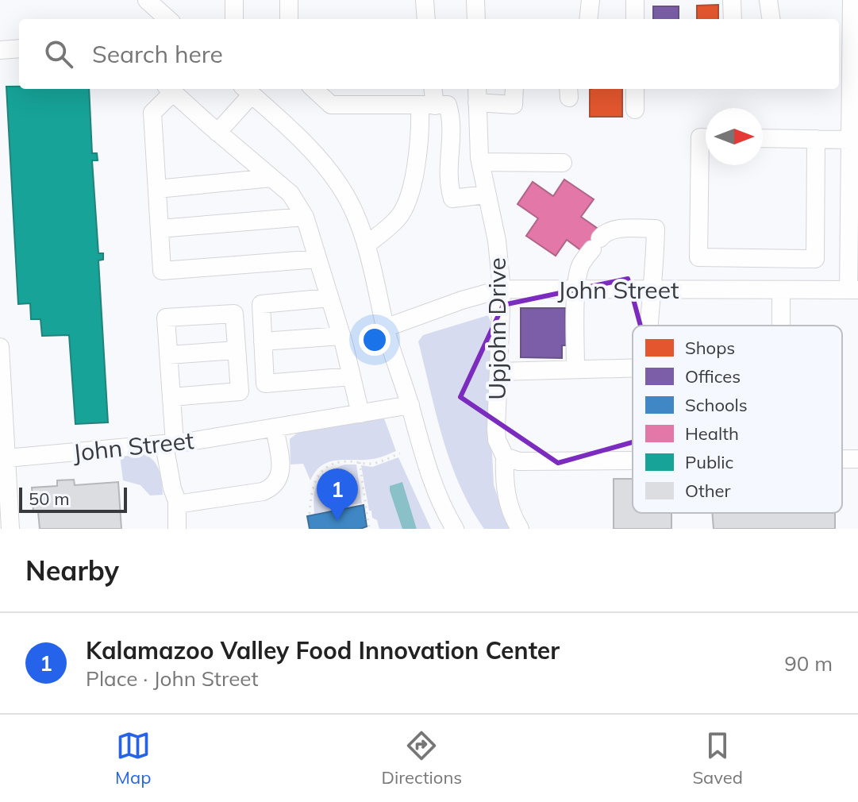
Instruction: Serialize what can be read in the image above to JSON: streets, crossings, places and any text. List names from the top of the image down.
{
  "streets": {
    "street": ["John Street", "Upjohn Drive"]
  },
  "crossings": [
    ["John Street", "Upjohn Drive"]
  ],
  "legend": [
    "Shops",
    "Offices",
    "Schools",
    "Health",
    "Public",
    "Other"
  ],
  "scale_bar": "50 m",
  "north": "right",
  "page": {
    "search": "Search here",
    "pins": "1",
    "scale": "50 m",
    "heading": "Nearby",
    "list": [
      {
        "mark": "1",
        "name": "Kalamazoo Valley Food Innovation Center",
        "note": "Place · John Street",
        "value": "90 m"
      }
    ],
    "nav": ["Map", "Directions", "Saved"]
  }
}
